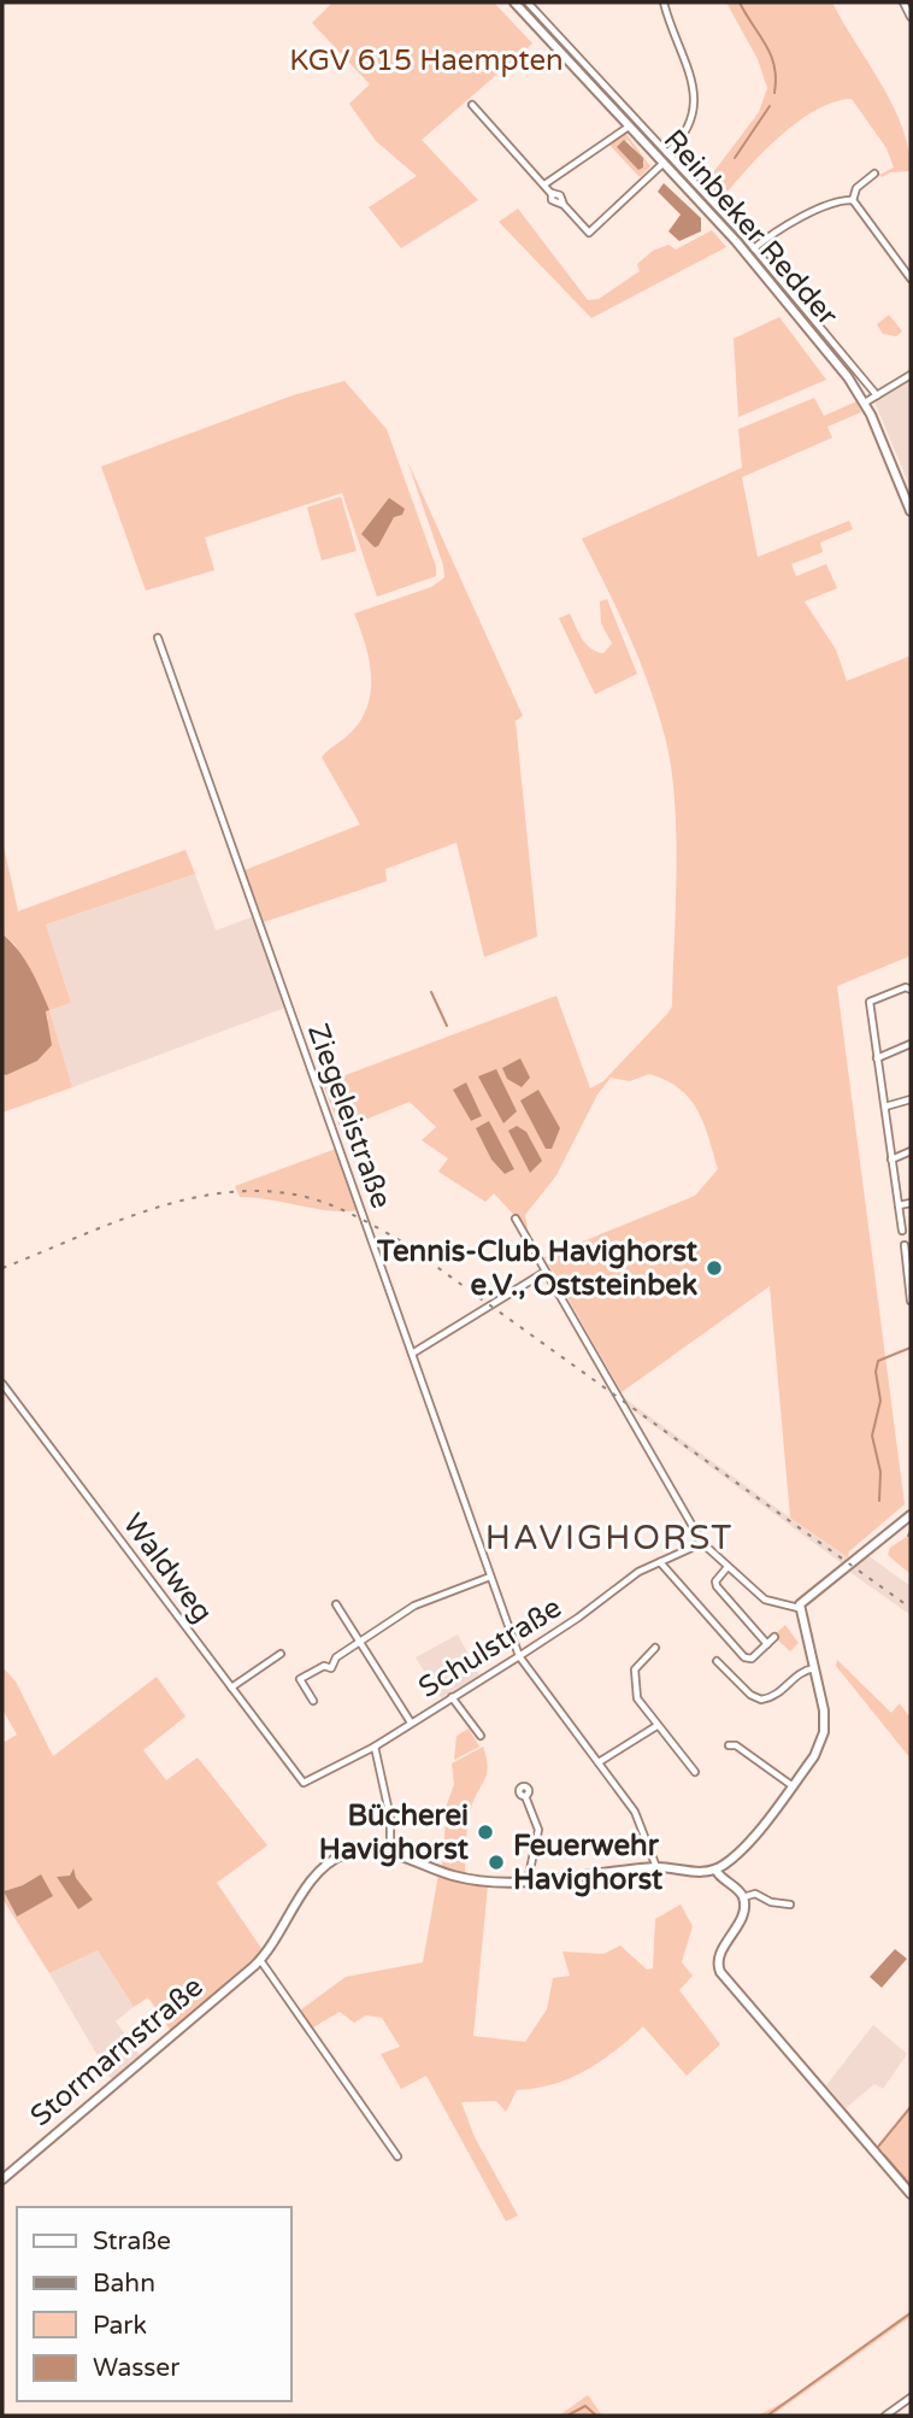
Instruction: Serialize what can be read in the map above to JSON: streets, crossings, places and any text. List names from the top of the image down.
{
  "streets": {
    "street": [
      "Reinbeker Redder",
      "Ziegeleistraße",
      "Waldweg",
      "Schulstraße",
      "Stormarnstraße"
    ]
  },
  "crossings": [
    ["Ziegeleistraße", "Schulstraße"],
    ["Ziegeleistraße", "Stormarnstraße"],
    ["Waldweg", "Schulstraße"]
  ],
  "districts": ["HAVIGHORST"],
  "parks": ["KGV 615 Haempten"],
  "places": ["Tennis-Club Havighorst e.V., Oststeinbek", "Bücherei Havighorst", "Feuerwehr Havighorst"],
  "legend": [
    "Straße",
    "Bahn",
    "Park",
    "Wasser"
  ]
}
